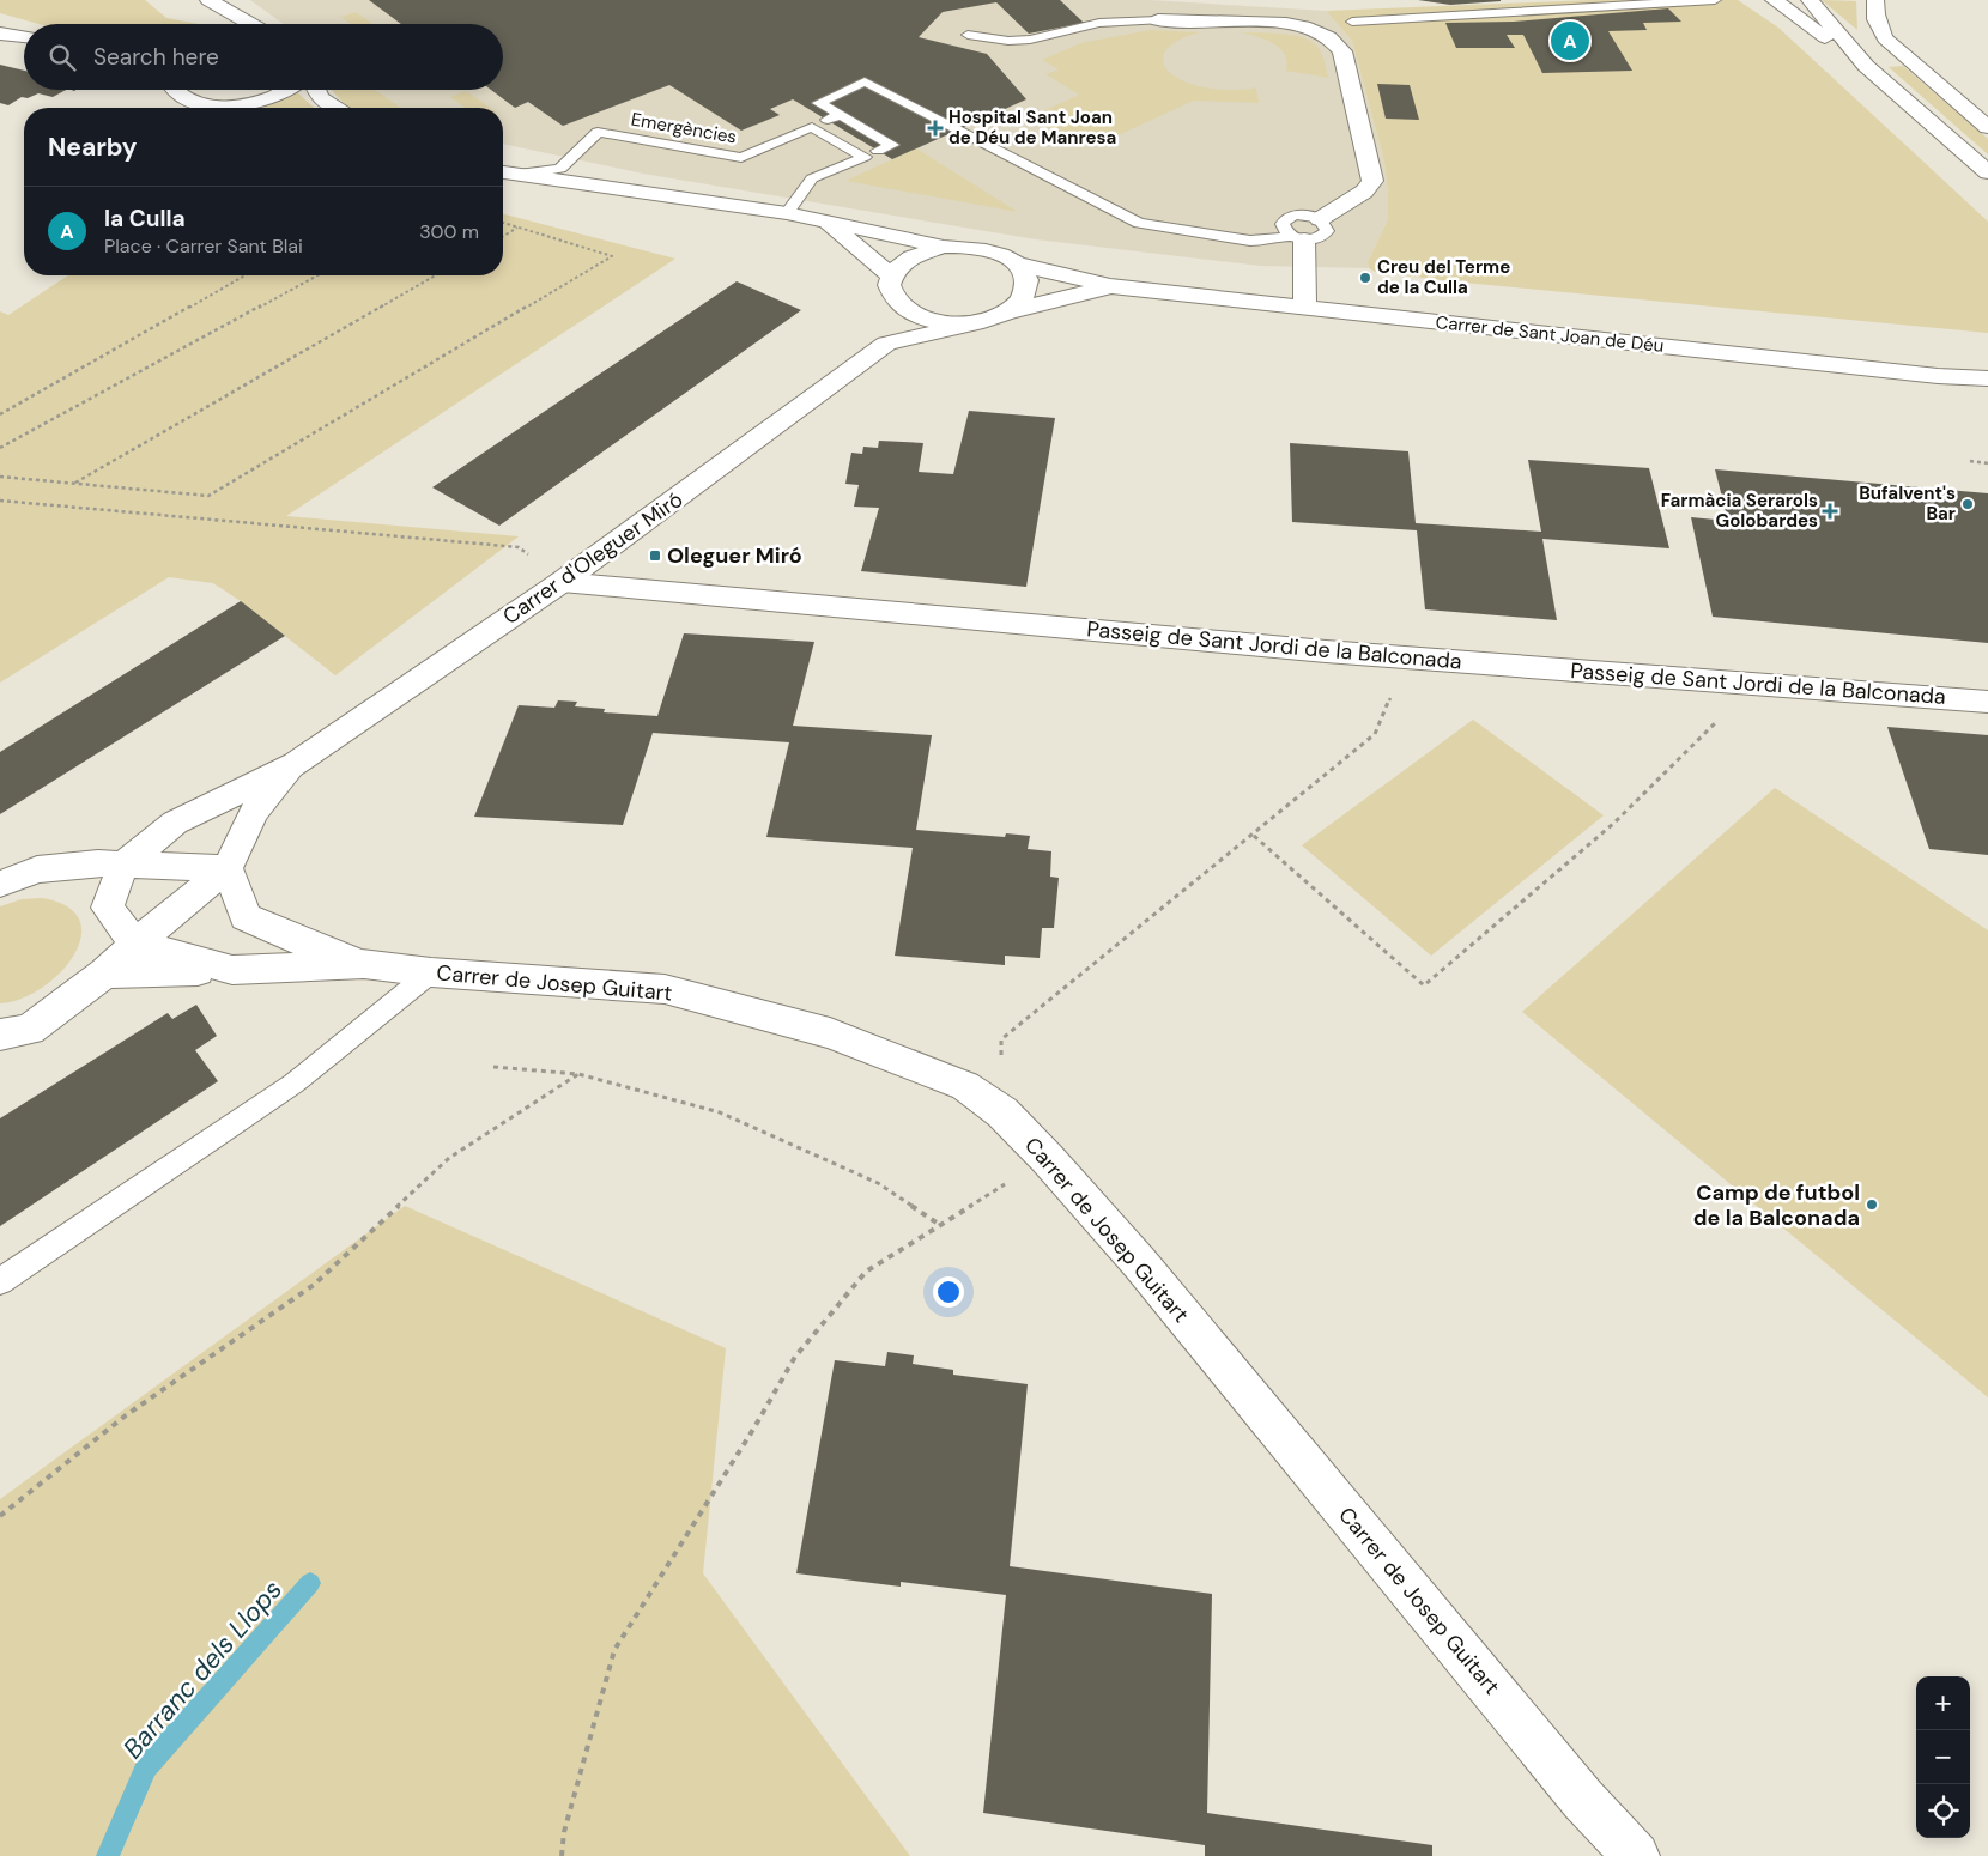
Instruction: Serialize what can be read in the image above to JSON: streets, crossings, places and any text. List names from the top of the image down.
{
  "streets": {
    "street": [
      "Carrer de Sant Joan de Déu",
      "Carrer d'Oleguer Miró",
      "Passeig de Sant Jordi de la Balconada",
      "Carrer de Josep Guitart"
    ],
    "lane": ["Emergències"]
  },
  "crossings": [
    ["Carrer de Sant Joan de Déu", "Carrer d'Oleguer Miró"],
    ["Carrer d'Oleguer Miró", "Passeig de Sant Jordi de la Balconada"],
    ["Carrer d'Oleguer Miró", "Carrer de Josep Guitart"]
  ],
  "water": ["Barranc dels Llops"],
  "places": {
    "health": ["Hospital Sant Joan de Déu de Manresa", "Farmàcia Serarols Golobardes"],
    "other": ["Creu del Terme de la Culla", "Bufalvent's Bar", "Camp de futbol de la Balconada"],
    "transit": ["Oleguer Miró"]
  },
  "page": {
    "pins": "A",
    "search": "Search here",
    "heading": "Nearby",
    "list": [
      {
        "mark": "A",
        "name": "la Culla",
        "note": "Place · Carrer Sant Blai",
        "value": "300 m"
      }
    ],
    "map_buttons": ["+", "−"]
  }
}
